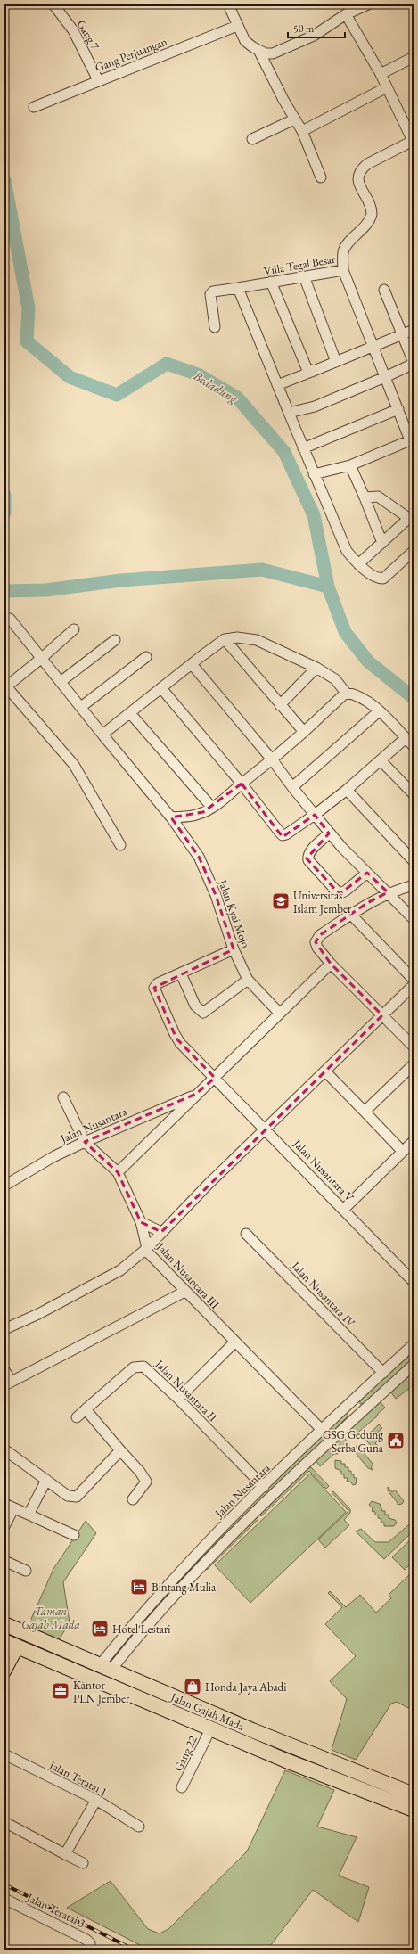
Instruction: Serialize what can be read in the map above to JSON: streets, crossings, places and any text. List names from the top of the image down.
{
  "streets": {
    "highway": ["Jalan Gajah Mada"],
    "street": [
      "Gang 7",
      "Gang Perjuangan",
      "Villa Tegal Besar",
      "Jalan Kyai Mojo",
      "Jalan Nusantara",
      "Jalan Nusantara V",
      "Jalan Nusantara III",
      "Jalan Nusantara IV",
      "Jalan Nusantara II",
      "Gang 22",
      "Jalan Teratai 1",
      "Jalan Teratai 3"
    ]
  },
  "crossings": [
    ["Gang 7", "Gang Perjuangan"],
    ["Jalan Nusantara", "Jalan Nusantara III"],
    ["Jalan Nusantara", "Jalan Nusantara IV"],
    ["Jalan Nusantara", "Jalan Nusantara II"],
    ["Jalan Nusantara", "Jalan Gajah Mada"],
    ["Jalan Gajah Mada", "Gang 22"]
  ],
  "water": ["Bedadung"],
  "parks": ["Taman Gajah Mada"],
  "places": {
    "school or university": ["Universitas Islam Jember"],
    "public building": ["GSG Gedung Serba Guna"],
    "hotel": ["Bintang Mulia", "Hotel Lestari"],
    "shop": ["Honda Jaya Abadi"],
    "office": ["Kantor PLN Jember"]
  },
  "scale_bar": "50 m"
}
